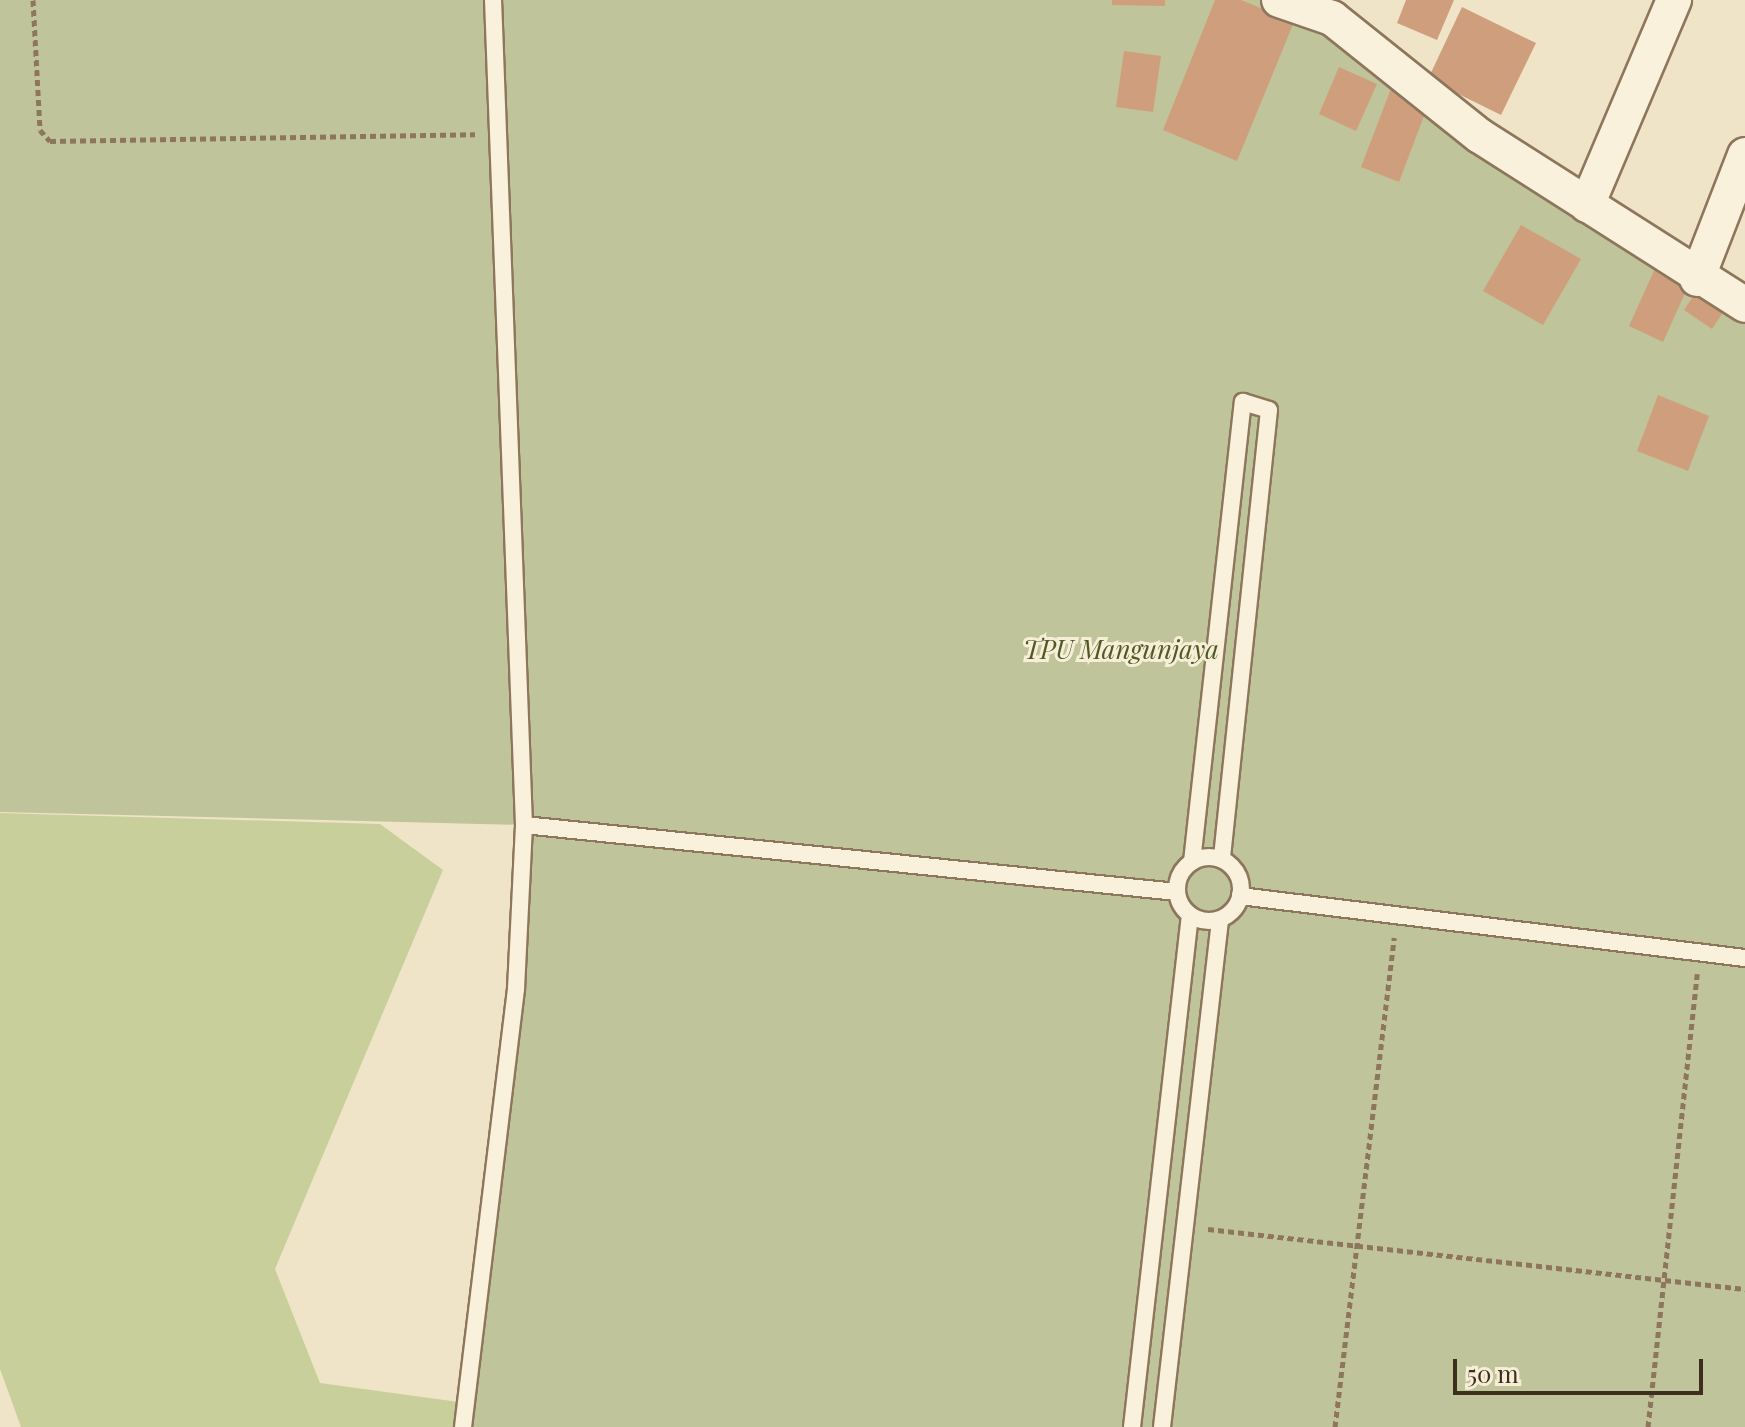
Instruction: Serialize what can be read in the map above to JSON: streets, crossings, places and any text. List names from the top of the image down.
{
  "parks": ["TPU Mangunjaya"],
  "scale_bar": "50 m"
}
